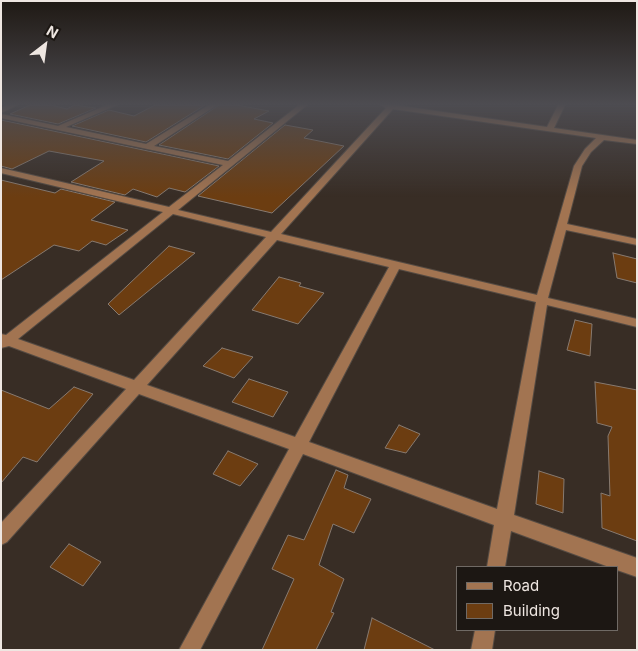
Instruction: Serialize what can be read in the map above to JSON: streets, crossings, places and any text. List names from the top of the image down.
{
  "legend": ["Road", "Building"],
  "north": "top right"
}
